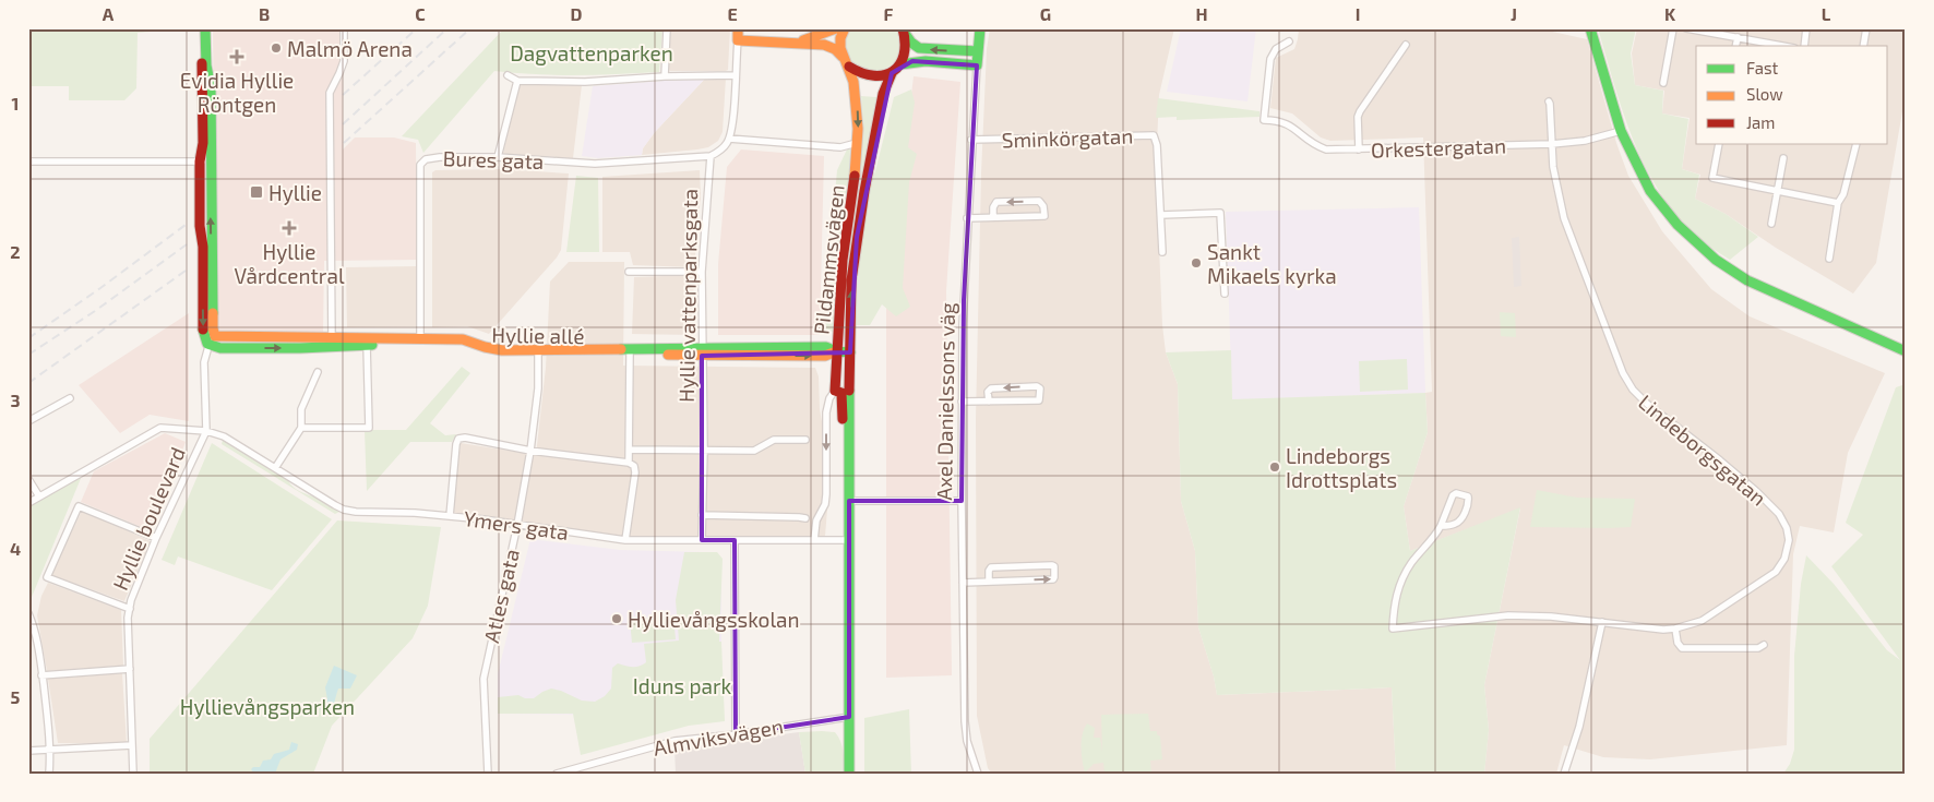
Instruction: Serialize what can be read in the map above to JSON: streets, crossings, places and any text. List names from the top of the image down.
{
  "streets": {
    "street": [
      "Sminkörgatan",
      "Orkestergatan",
      "Bures gata",
      "Pildammsvägen",
      "Hyllie vattenparksgata",
      "Hyllie allé",
      "Axel Danielssons väg",
      "Lindeborgsgatan",
      "Hyllie boulevard",
      "Ymers gata",
      "Atles gata",
      "Almviksvägen"
    ]
  },
  "crossings": [
    ["Sminkörgatan", "Axel Danielssons väg"],
    ["Orkestergatan", "Lindeborgsgatan"],
    ["Bures gata", "Hyllie vattenparksgata"],
    ["Bures gata", "Hyllie allé"],
    ["Pildammsvägen", "Hyllie allé"],
    ["Pildammsvägen", "Ymers gata"],
    ["Pildammsvägen", "Almviksvägen"],
    ["Hyllie vattenparksgata", "Hyllie allé"],
    ["Hyllie vattenparksgata", "Ymers gata"],
    ["Hyllie allé", "Hyllie boulevard"],
    ["Hyllie allé", "Atles gata"],
    ["Hyllie boulevard", "Ymers gata"],
    ["Ymers gata", "Atles gata"]
  ],
  "parks": ["Dagvattenparken", "Iduns park", "Hyllievångsparken"],
  "places": {
    "other": [
      "Malmö Arena",
      "Sankt Mikaels kyrka",
      "Lindeborgs Idrottsplats",
      "Hyllievångsskolan"
    ],
    "health": ["Evidia Hyllie Röntgen", "Hyllie Vårdcentral"],
    "transit": ["Hyllie"]
  },
  "legend": ["Fast", "Slow", "Jam"],
  "grid": {
    "columns": [
      "A",
      "B",
      "C",
      "D",
      "E",
      "F",
      "G",
      "H",
      "I",
      "J",
      "K",
      "L"
    ],
    "rows": [
      "1",
      "2",
      "3",
      "4",
      "5"
    ]
  }
}
